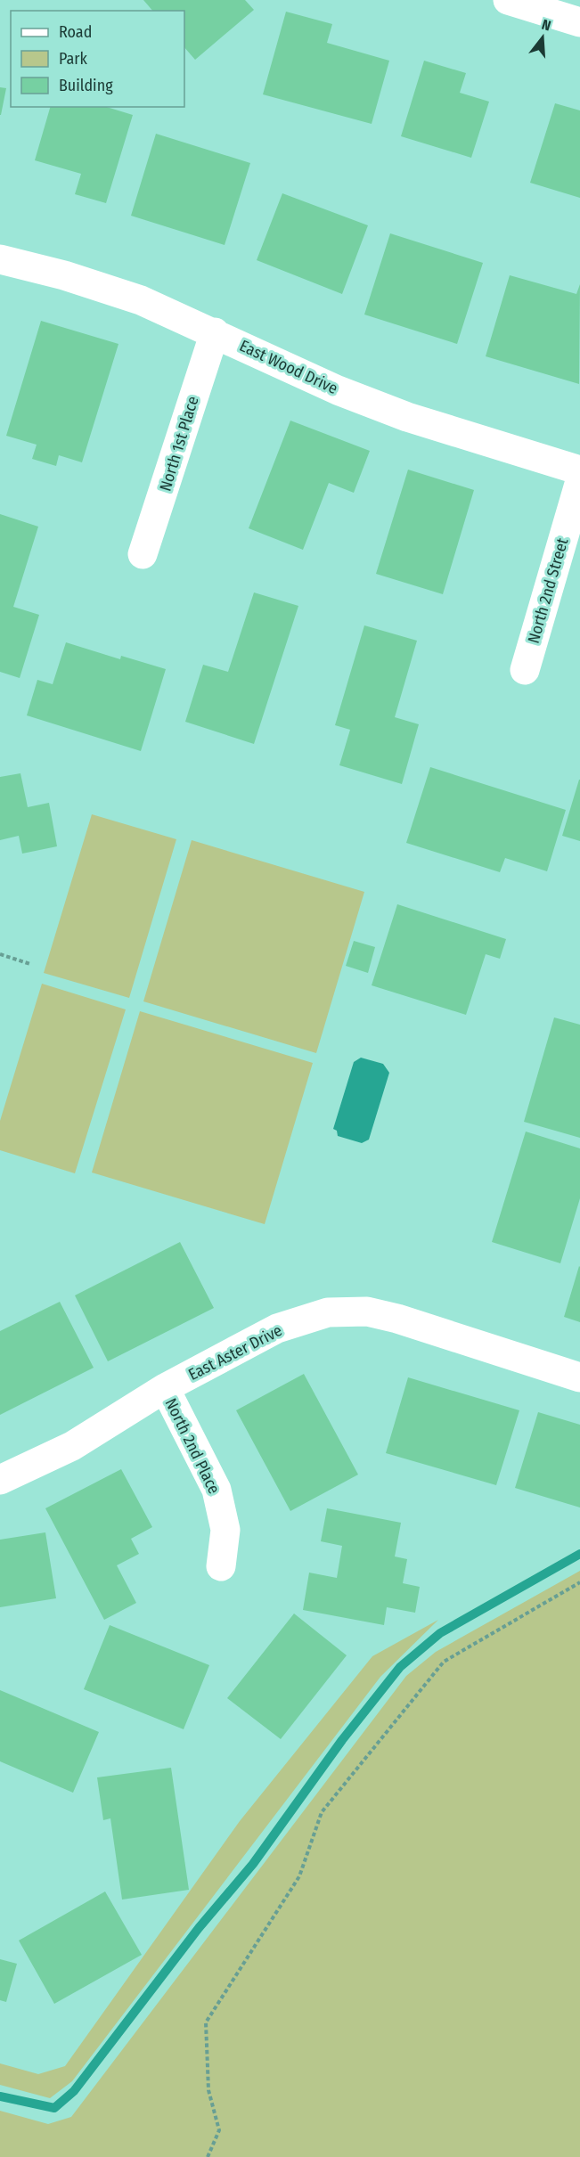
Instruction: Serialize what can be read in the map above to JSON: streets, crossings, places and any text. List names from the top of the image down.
{
  "streets": {
    "street": [
      "East Wood Drive",
      "North 1st Place",
      "North 2nd Street",
      "East Aster Drive",
      "North 2nd Place"
    ]
  },
  "crossings": [
    ["East Wood Drive", "North 1st Place"],
    ["East Aster Drive", "North 2nd Place"]
  ],
  "legend": ["Road", "Park", "Building"],
  "north": "top"
}
